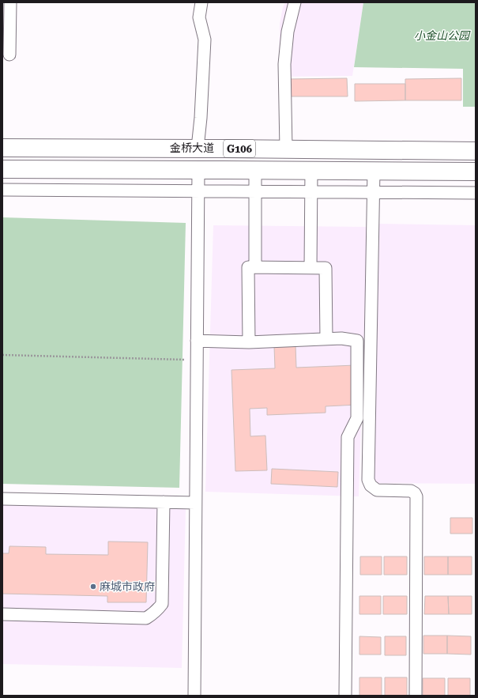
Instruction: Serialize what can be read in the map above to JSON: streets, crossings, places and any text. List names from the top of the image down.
{
  "streets": {
    "highway": ["金桥大道", "G106"]
  },
  "parks": ["小金山公园"],
  "places": ["麻城市政府"]
}
